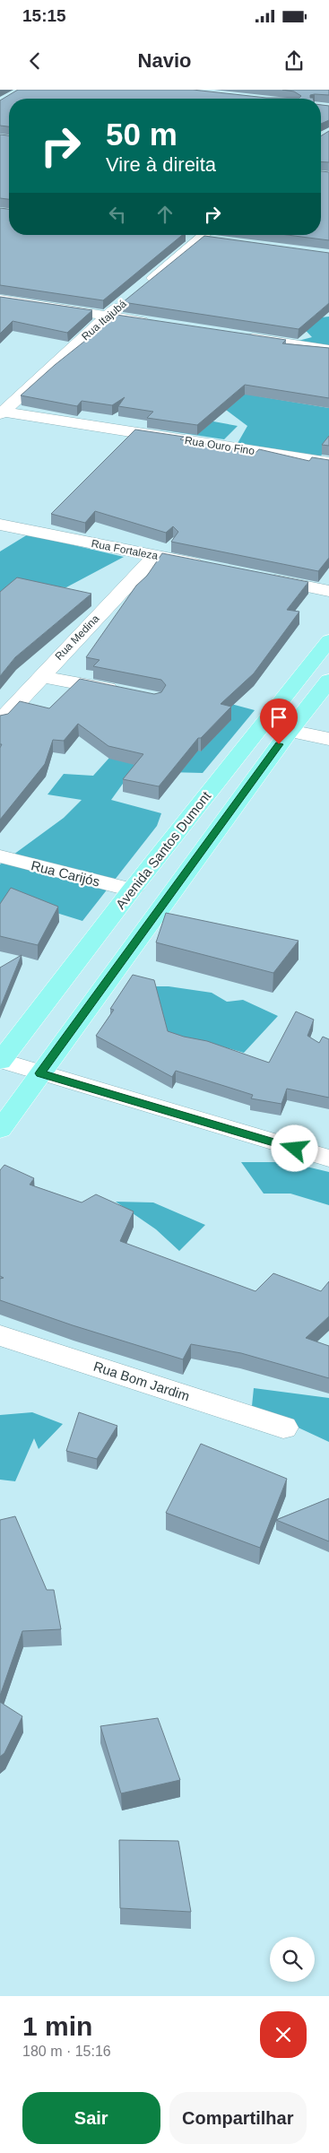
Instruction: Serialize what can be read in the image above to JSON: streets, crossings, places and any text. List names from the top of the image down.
{
  "streets": {
    "main road": ["Avenida Santos Dumont"],
    "street": [
      "Rua Itajubá",
      "Rua Ouro Fino",
      "Rua Fortaleza",
      "Rua Medina",
      "Rua Carijós",
      "Rua Bom Jardim"
    ]
  },
  "crossings": [
    ["Rua Itajubá", "Rua Ouro Fino"],
    ["Rua Fortaleza", "Rua Medina"],
    ["Avenida Santos Dumont", "Rua Carijós"]
  ],
  "page": {
    "status": "15:15",
    "header": "Navio",
    "turn": ["50 m", "Vire à direita"],
    "heading": ["1 min", "180 m · 15:16"],
    "buttons": ["Sair", "Compartilhar"]
  }
}
